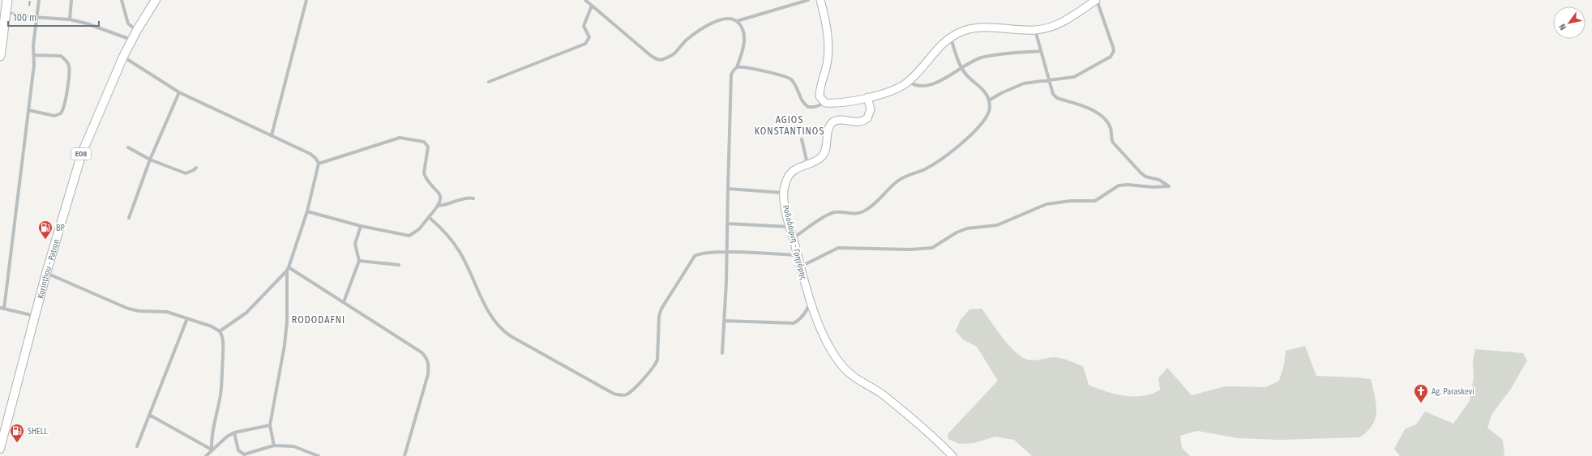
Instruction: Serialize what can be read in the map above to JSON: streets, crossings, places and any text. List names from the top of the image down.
{
  "streets": {
    "main road": ["ΕΟ8", "Ροδοδάφνη - Γρηγόρης", "Korinthou - Patron"]
  },
  "crossings": [
    ["ΕΟ8", "Korinthou - Patron"]
  ],
  "districts": ["AGIOS KONSTANTINOS", "RODODAFNI"],
  "places": {
    "fuel station": ["BP", "SHELL"],
    "church": ["Ag. Paraskevi"]
  },
  "scale_bar": "100 m",
  "north": "bottom left"
}
